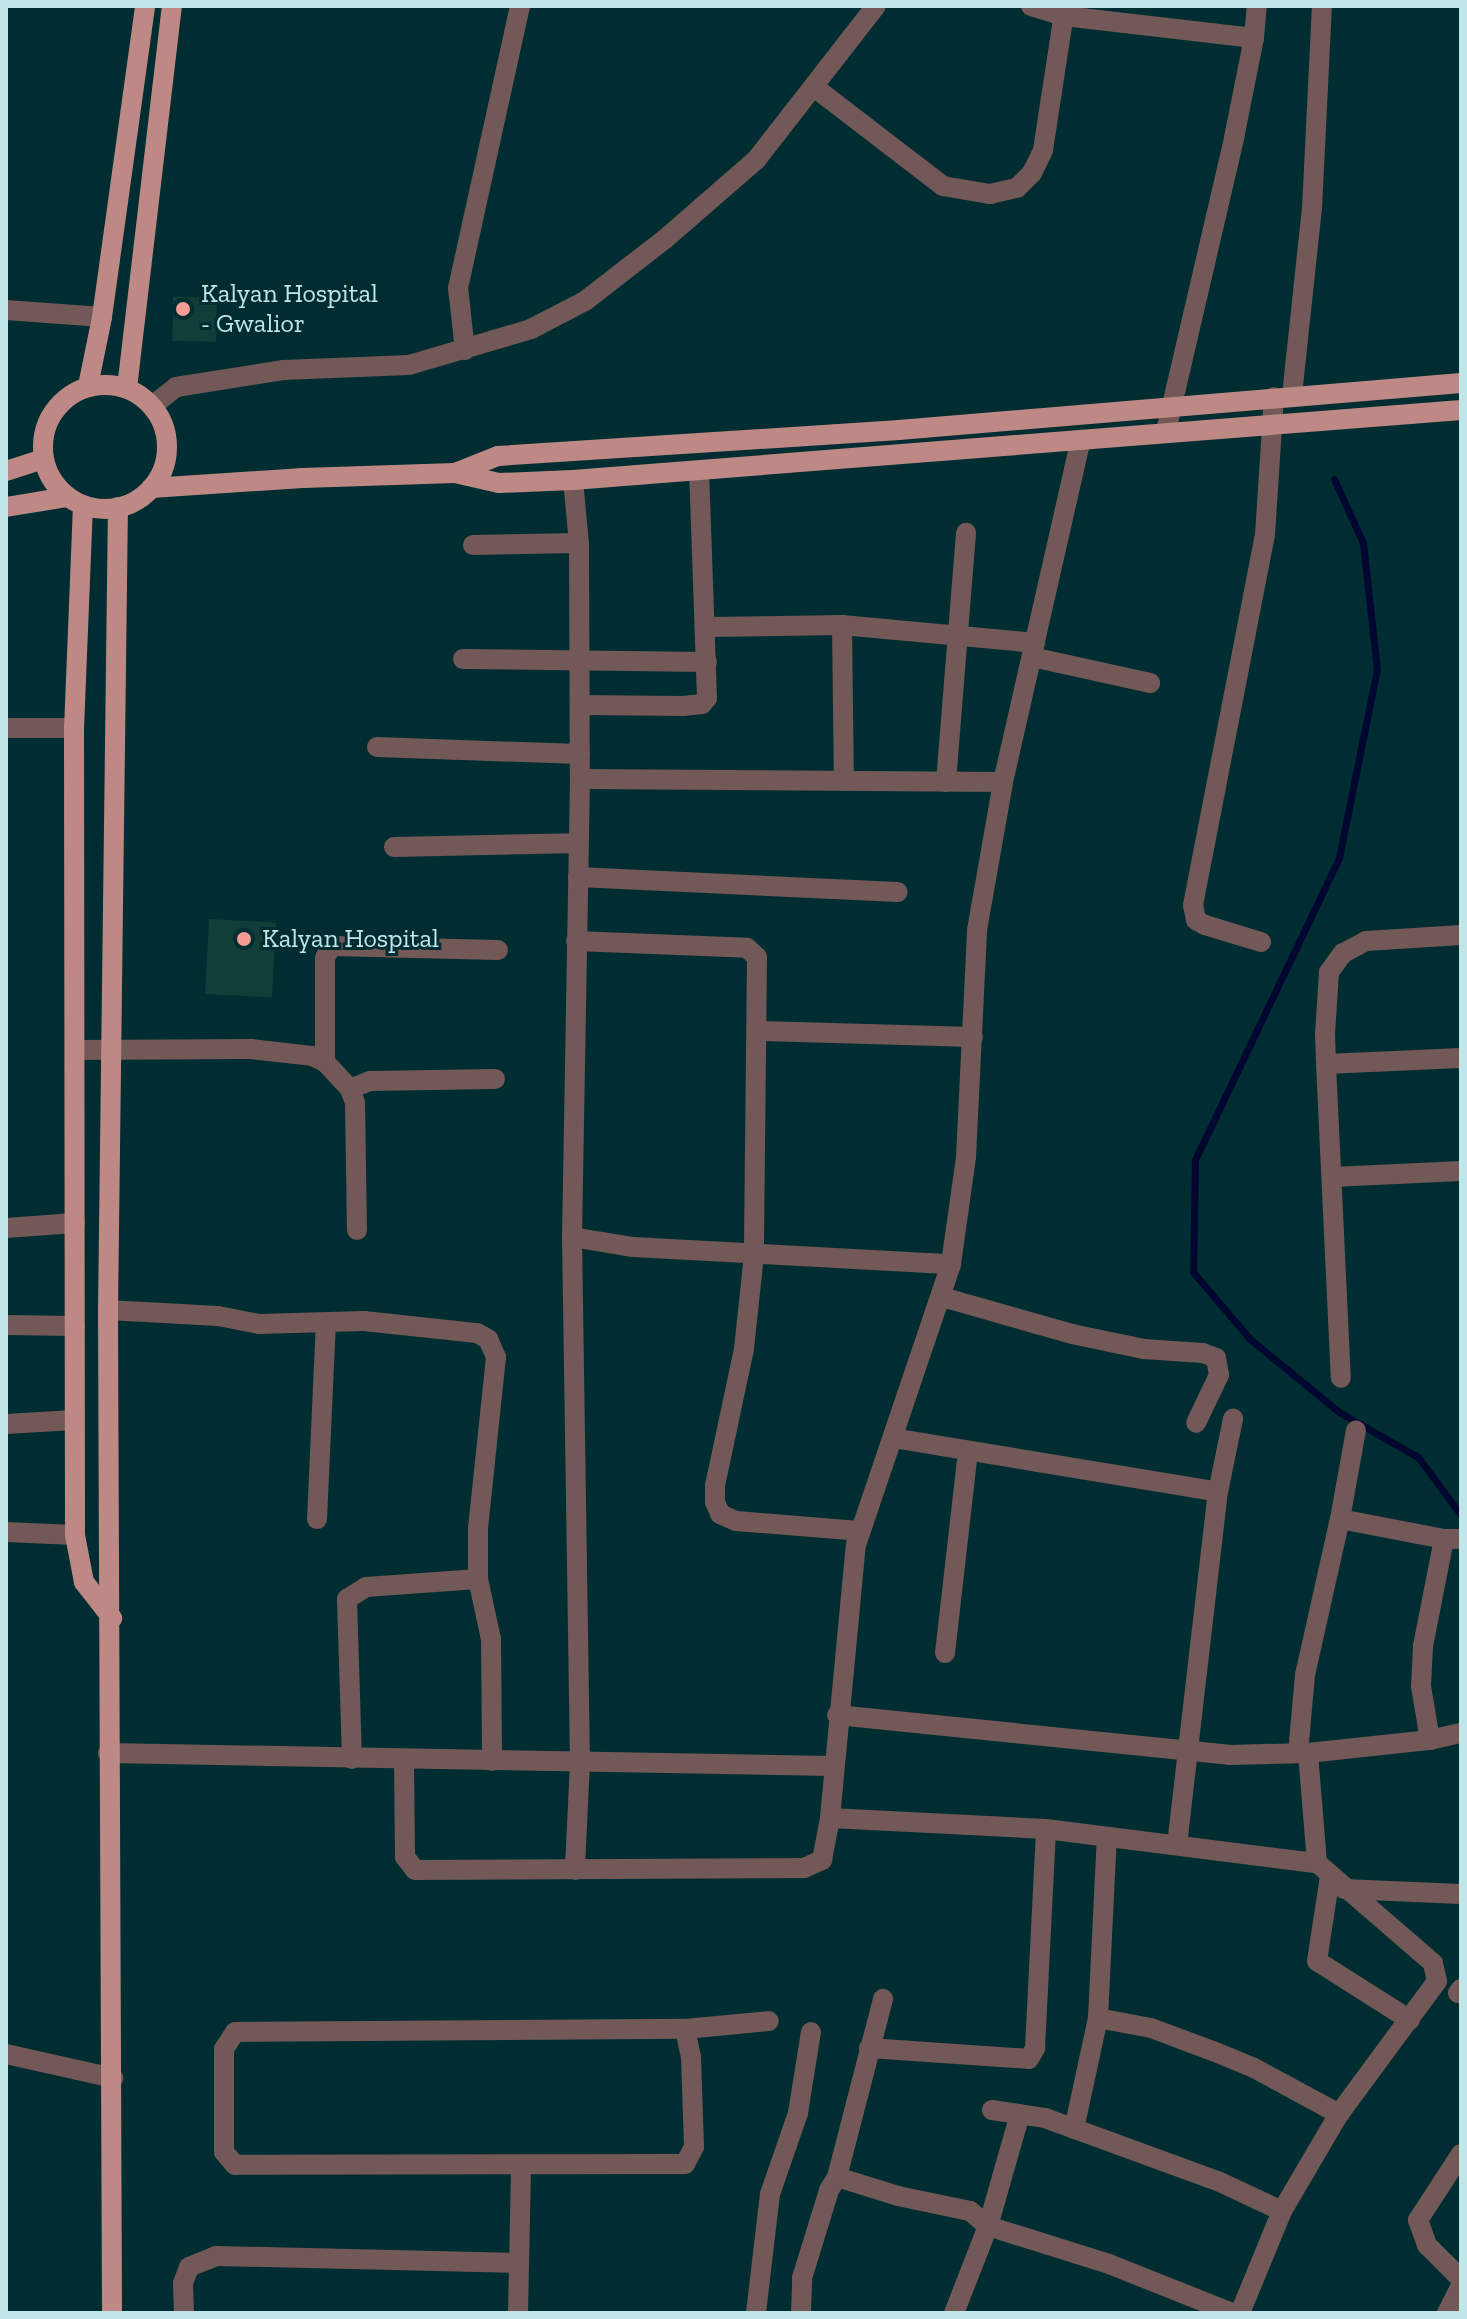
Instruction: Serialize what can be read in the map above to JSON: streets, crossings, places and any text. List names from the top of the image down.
{
  "places": ["Kalyan Hospital - Gwalior", "Kalyan Hospital"]
}
